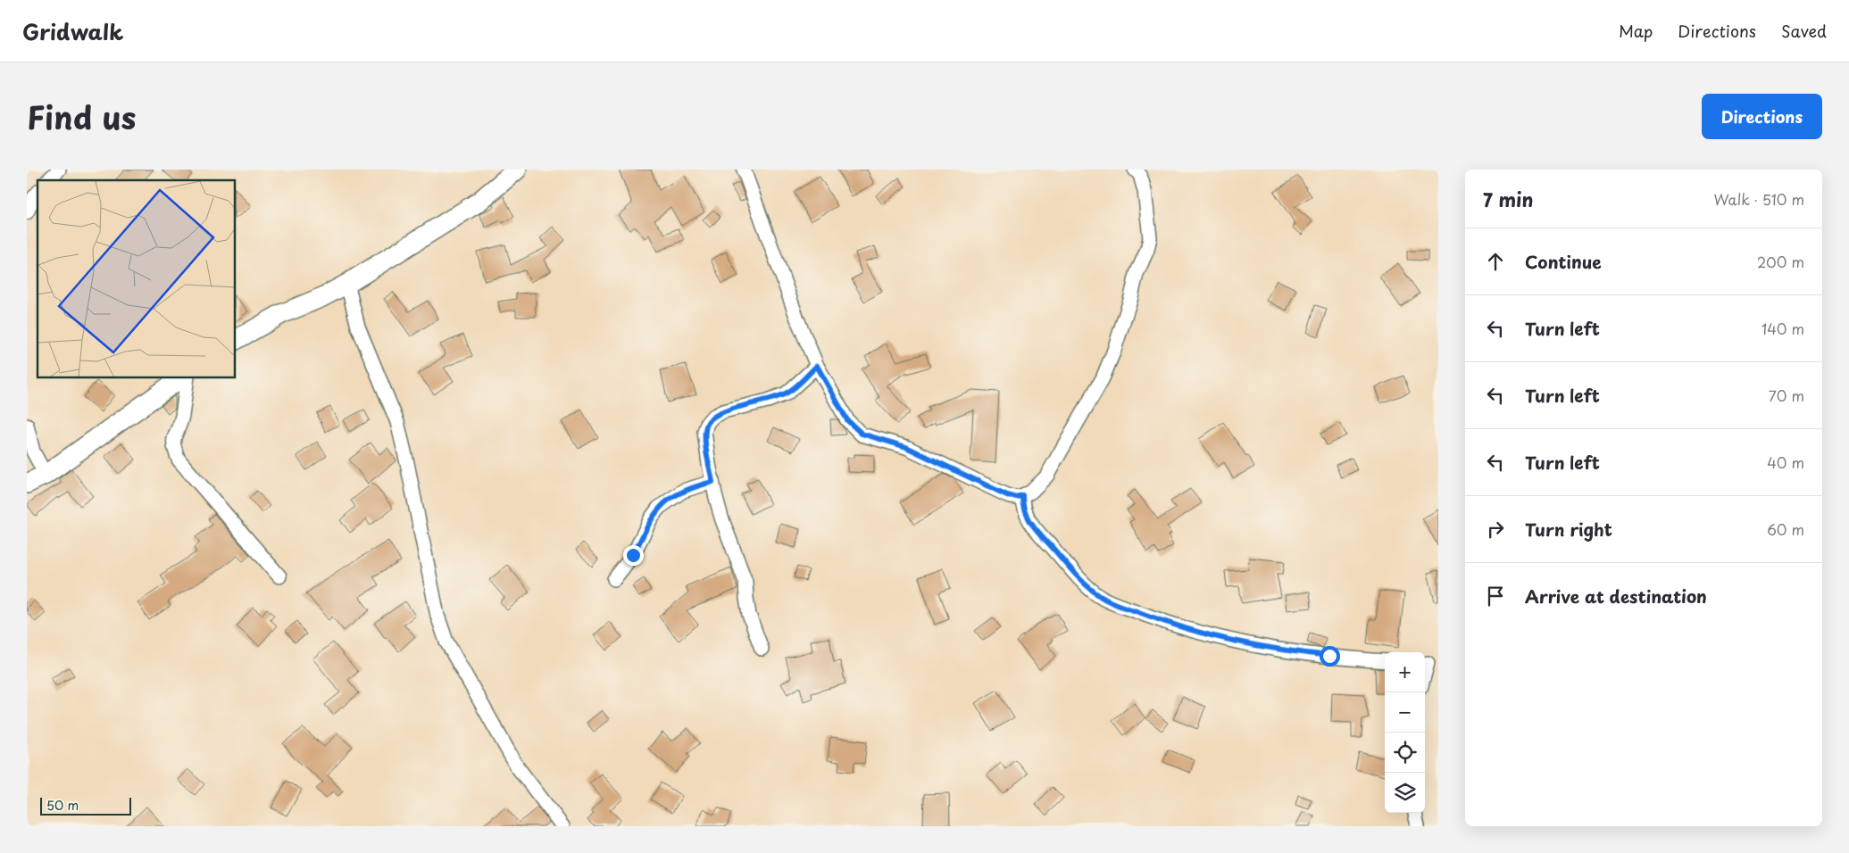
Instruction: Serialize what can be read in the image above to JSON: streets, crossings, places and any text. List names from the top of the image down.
{
  "scale_bar": "50 m",
  "page": {
    "header": "Gridwalk",
    "nav": ["Map", "Directions", "Saved"],
    "title": "Find us",
    "buttons": "Directions",
    "heading": ["7 min", "Walk · 510 m"],
    "list": [
      ["Continue", "200 m"],
      ["Turn left", "140 m"],
      ["Turn left", "70 m"],
      ["Turn left", "40 m"],
      ["Turn right", "60 m"],
      "Arrive at destination"
    ],
    "map_buttons": ["+", "−"],
    "scale": "50 m"
  }
}
